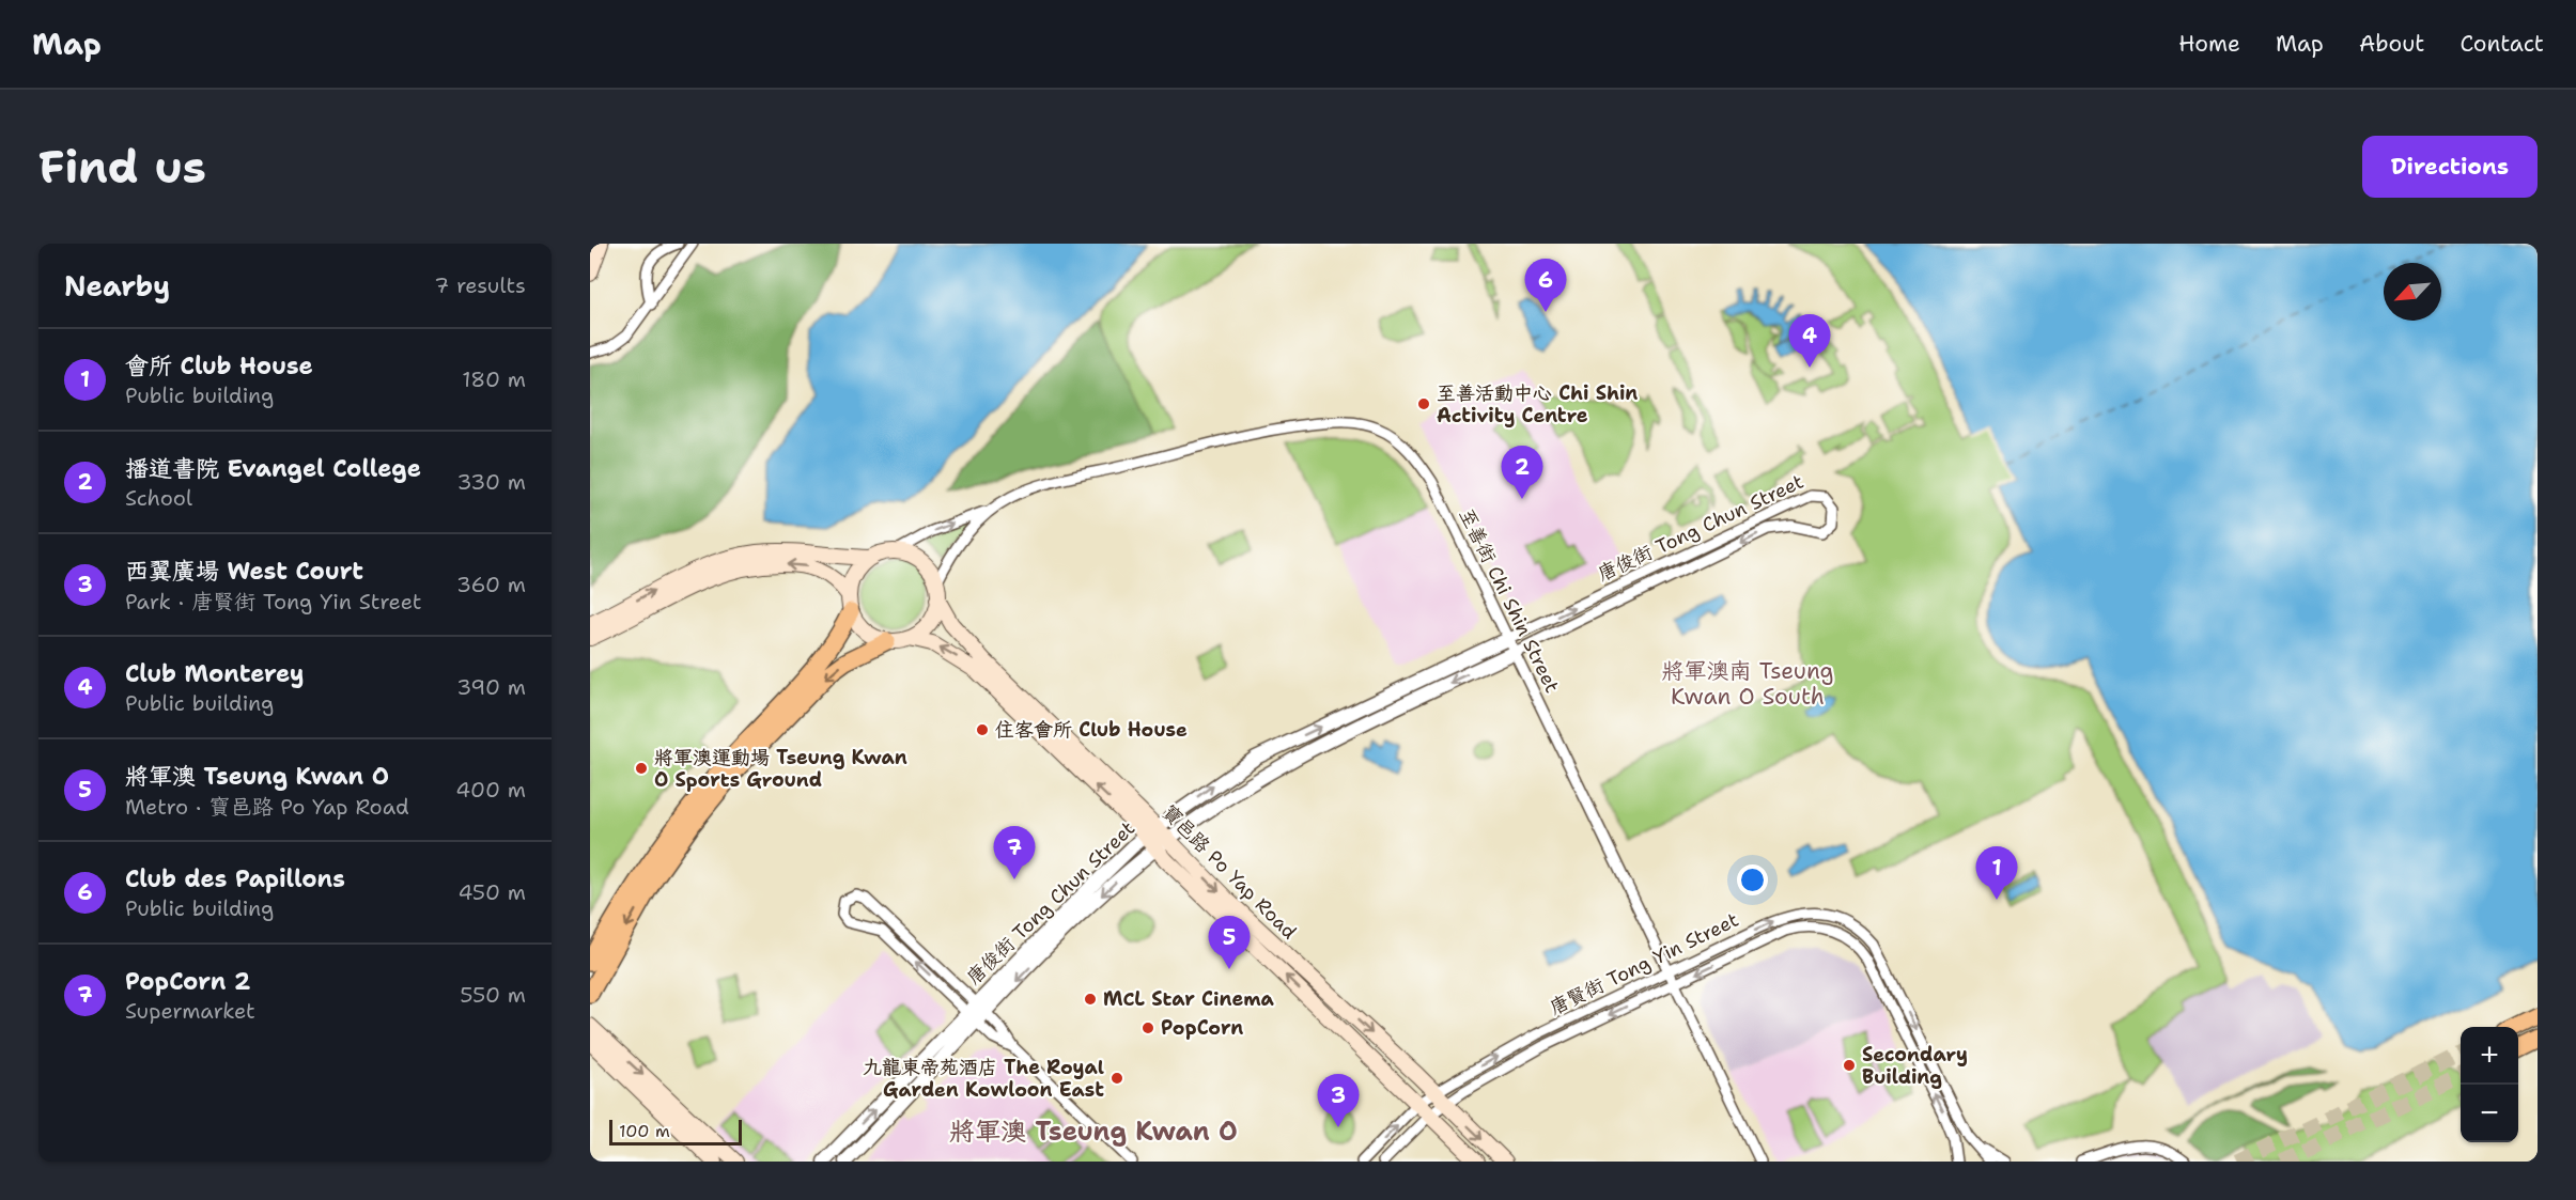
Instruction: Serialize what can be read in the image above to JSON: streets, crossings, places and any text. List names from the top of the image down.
{
  "streets": {
    "main road": ["寶邑路 Po Yap Road"],
    "street": ["唐俊街 Tong Chun Street", "至善街 Chi Shin Street", "唐賢街 Tong Yin Street"]
  },
  "crossings": [
    ["唐俊街 Tong Chun Street", "至善街 Chi Shin Street"],
    ["唐俊街 Tong Chun Street", "寶邑路 Po Yap Road"],
    ["至善街 Chi Shin Street", "寶邑路 Po Yap Road"],
    ["至善街 Chi Shin Street", "唐賢街 Tong Yin Street"],
    ["寶邑路 Po Yap Road", "唐賢街 Tong Yin Street"]
  ],
  "districts": ["將軍澳南 Tseung Kwan O South", "將軍澳 Tseung Kwan O"],
  "places": [
    "至善活動中心 Chi Shin Activity Centre",
    "住客會所 Club House",
    "將軍澳運動場 Tseung Kwan O Sports Ground",
    "MCL Star Cinema",
    "PopCorn",
    "Secondary Building",
    "九龍東帝苑酒店 The Royal Garden Kowloon East"
  ],
  "scale_bar": "100 m",
  "north": "bottom left",
  "page": {
    "header": "Map",
    "nav": [
      "Home",
      "Map",
      "About",
      "Contact"
    ],
    "buttons": "Directions",
    "title": "Find us",
    "heading": ["Nearby", "7 results"],
    "pins": [
      "6",
      "4",
      "2",
      "7",
      "1",
      "5",
      "3"
    ],
    "list": [
      {
        "mark": "1",
        "name": "會所 Club House",
        "note": "Public building",
        "value": "180 m"
      },
      {
        "mark": "2",
        "name": "播道書院 Evangel College",
        "note": "School",
        "value": "330 m"
      },
      {
        "mark": "3",
        "name": "西翼廣場 West Court",
        "note": "Park · 唐賢街 Tong Yin Street",
        "value": "360 m"
      },
      {
        "mark": "4",
        "name": "Club Monterey",
        "note": "Public building",
        "value": "390 m"
      },
      {
        "mark": "5",
        "name": "將軍澳 Tseung Kwan O",
        "note": "Metro · 寶邑路 Po Yap Road",
        "value": "400 m"
      },
      {
        "mark": "6",
        "name": "Club des Papillons",
        "note": "Public building",
        "value": "450 m"
      },
      {
        "mark": "7",
        "name": "PopCorn 2",
        "note": "Supermarket",
        "value": "550 m"
      }
    ],
    "map_buttons": ["+", "−"],
    "scale": "100 m"
  }
}
